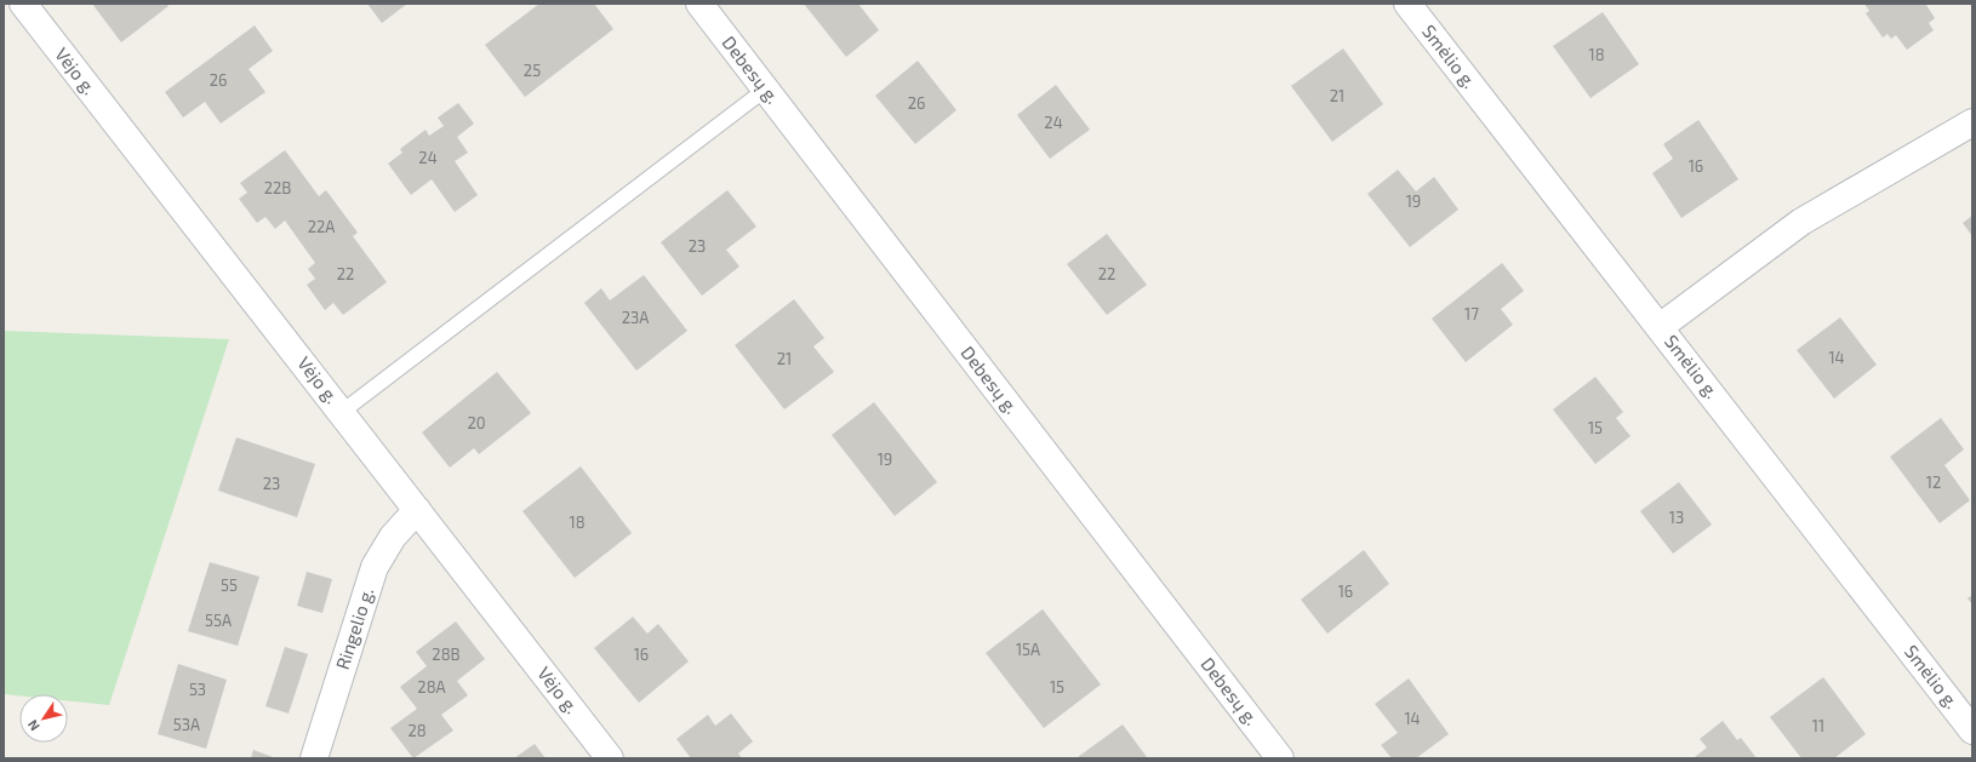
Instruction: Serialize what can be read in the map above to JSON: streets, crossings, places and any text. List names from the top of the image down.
{
  "streets": {
    "street": [
      "Smėlio g.",
      "Debesų g.",
      "Vėjo g.",
      "Ringelio g."
    ]
  },
  "crossings": [
    ["Vėjo g.", "Ringelio g."]
  ],
  "house_numbers": [
    "18",
    "25",
    "26",
    "21",
    "26",
    "24",
    "24",
    "16",
    "22B",
    "19",
    "22A",
    "23",
    "22",
    "22",
    "17",
    "23A",
    "14",
    "21",
    "20",
    "15",
    "19",
    "12",
    "23",
    "13",
    "18",
    "55",
    "16",
    "55A",
    "15A",
    "28B",
    "16",
    "28A",
    "15",
    "53",
    "14",
    "53A",
    "11",
    "28"
  ],
  "north": "bottom left"
}
